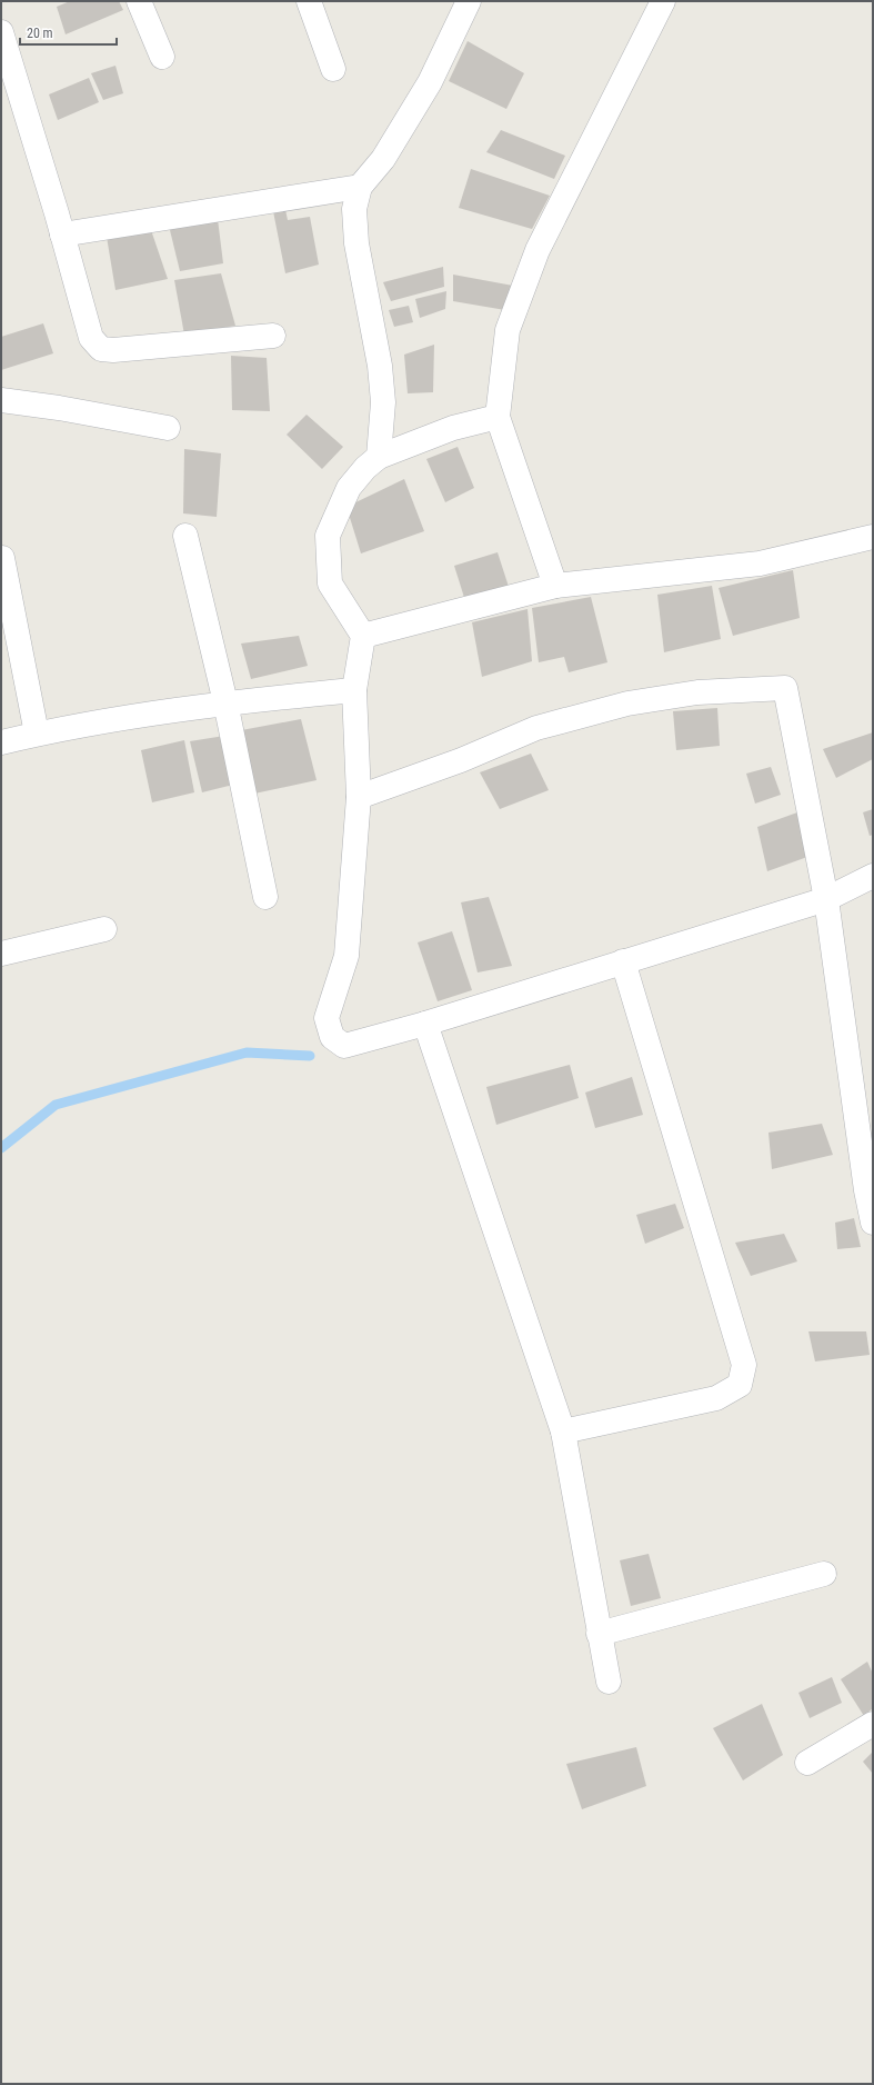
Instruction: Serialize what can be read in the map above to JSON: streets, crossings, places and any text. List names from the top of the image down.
{
  "scale_bar": "20 m"
}
